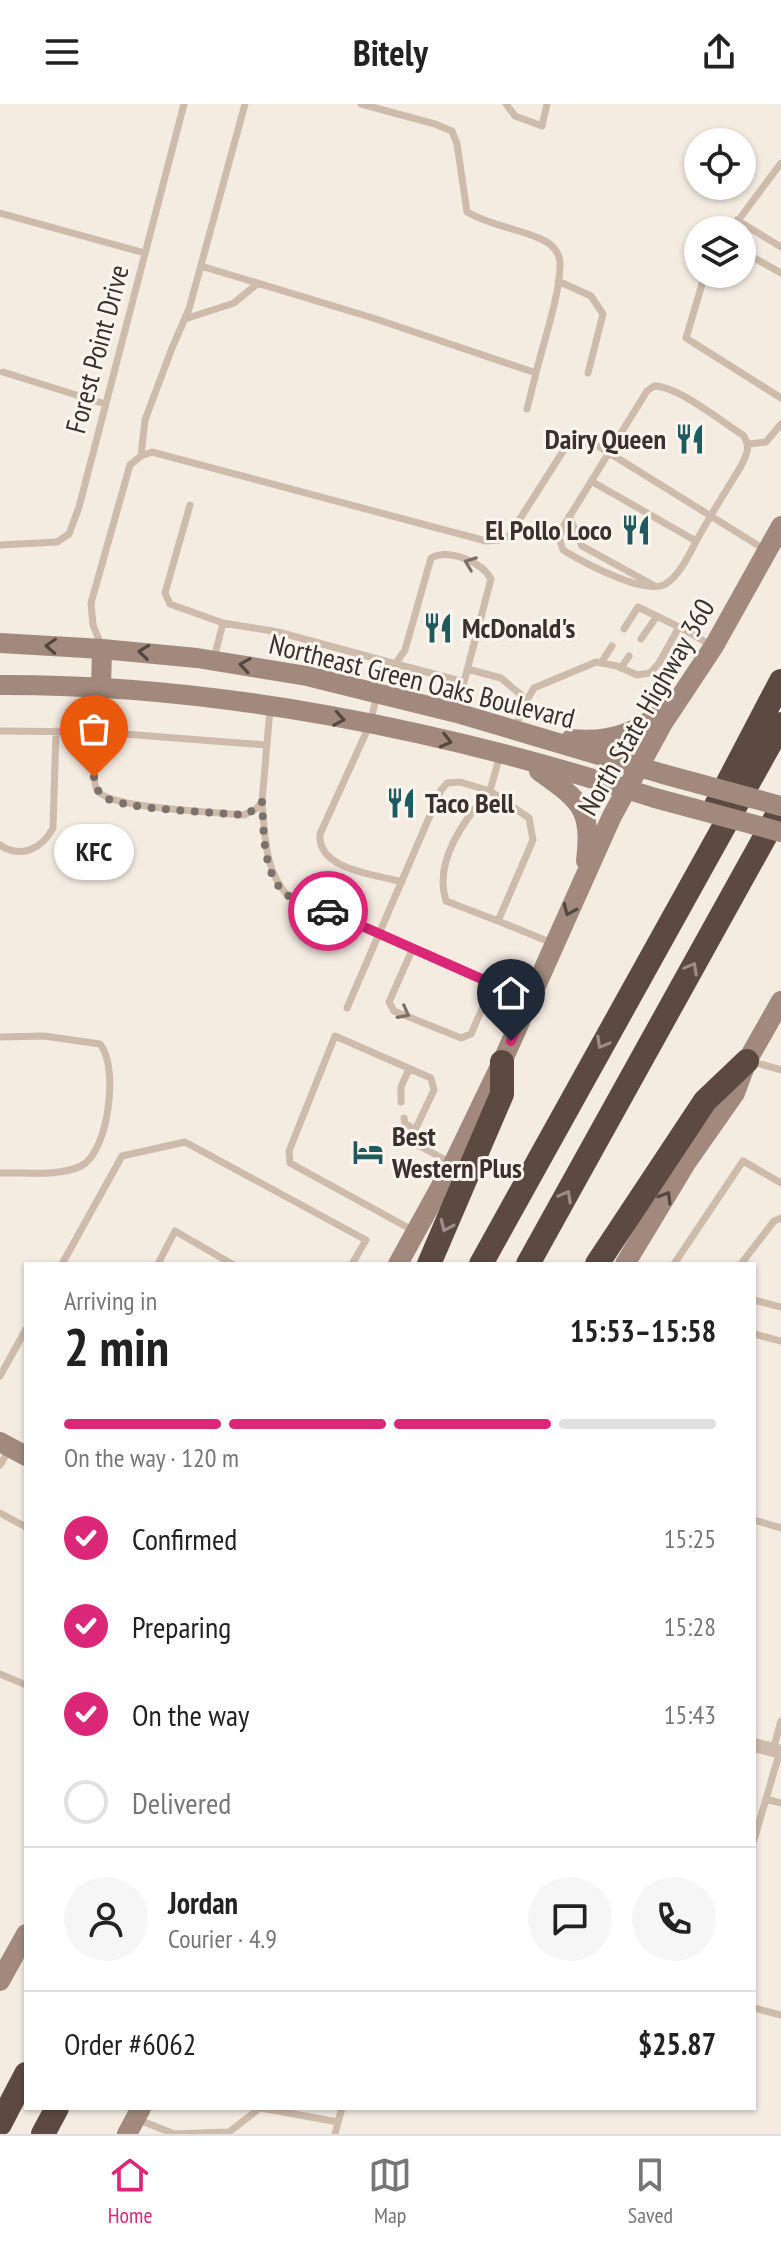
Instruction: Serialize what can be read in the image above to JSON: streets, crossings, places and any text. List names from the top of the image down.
{
  "streets": {
    "main road": ["Northeast Green Oaks Boulevard", "North State Highway 360"],
    "lane": ["Forest Point Drive"]
  },
  "crossings": [
    ["Northeast Green Oaks Boulevard", "North State Highway 360"]
  ],
  "places": {
    "restaurant": [
      "Dairy Queen",
      "El Pollo Loco",
      "McDonald's",
      "Taco Bell"
    ],
    "other": ["KFC"],
    "hotel": ["Best Western Plus"]
  },
  "page": {
    "header": "Bitely",
    "bubble": "KFC",
    "heading": ["2 min", "Arriving in", "15:53–15:58"],
    "panel": [
      "Jordan",
      "Courier · 4.9",
      "Order #6062",
      "$25.87"
    ],
    "bar": "On the way · 120 m",
    "list": [
      ["Confirmed", "15:25"],
      ["Preparing", "15:28"],
      ["On the way", "15:43"],
      "Delivered"
    ],
    "tabs": ["Home", "Map", "Saved"]
  }
}
